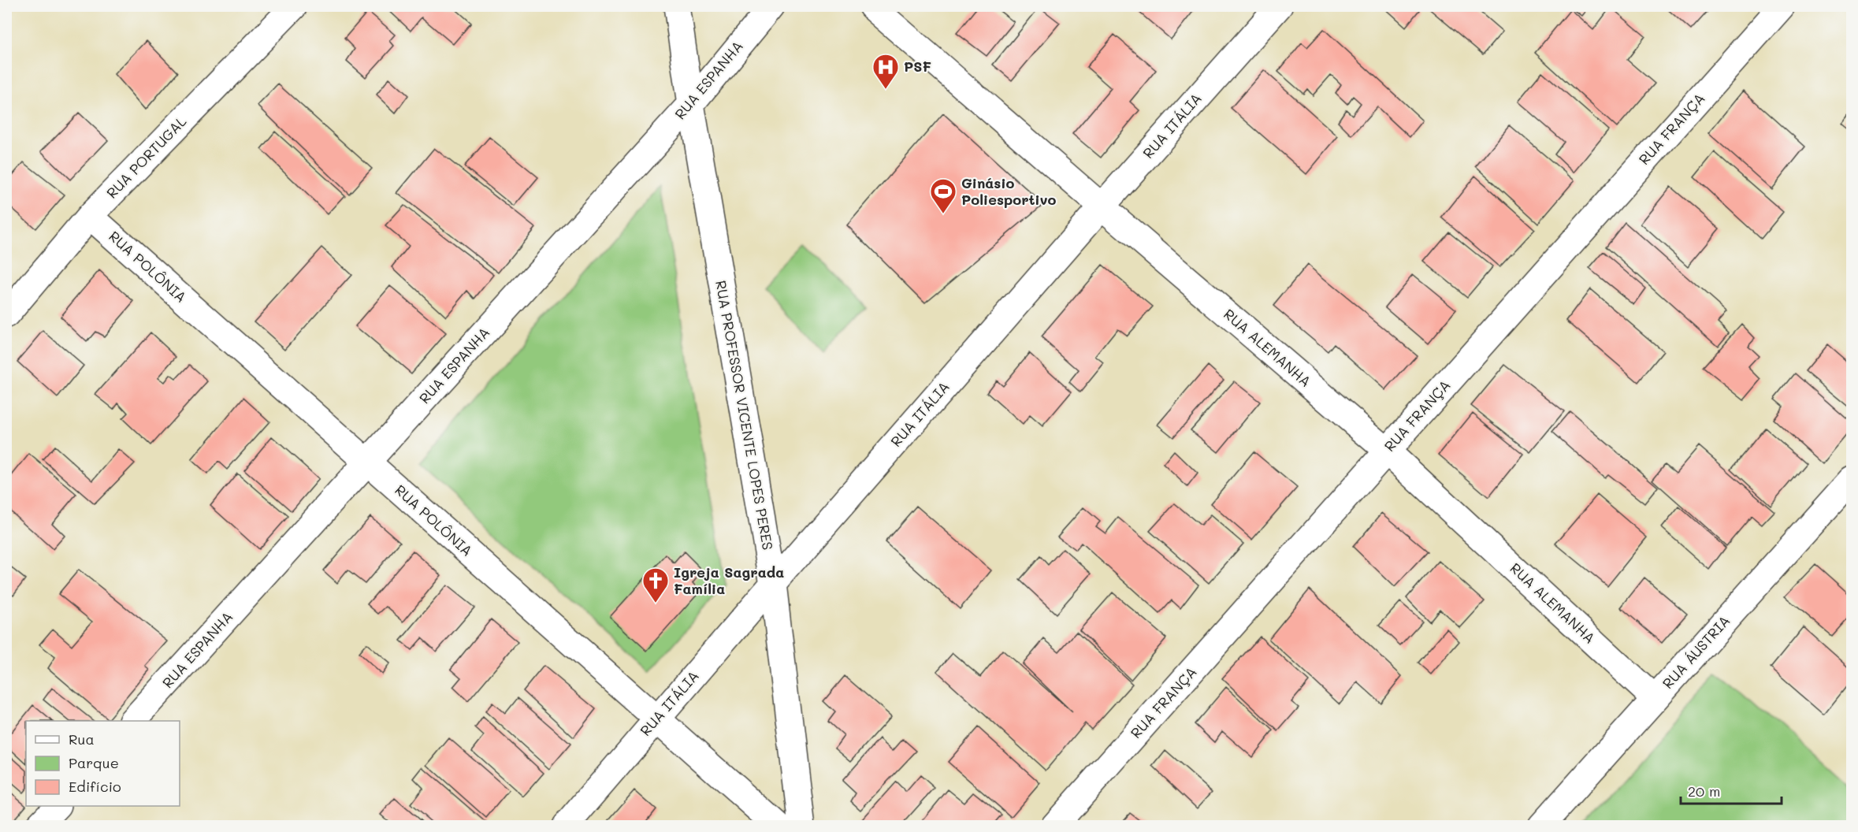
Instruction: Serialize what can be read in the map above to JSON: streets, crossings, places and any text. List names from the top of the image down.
{
  "streets": {
    "street": [
      "RUA ESPANHA",
      "RUA ITÁLIA",
      "RUA FRANÇA",
      "RUA PORTUGAL",
      "RUA POLÔNIA",
      "RUA ALEMANHA",
      "RUA PROFESSOR VICENTE LOPES PERES",
      "RUA ÁUSTRIA"
    ]
  },
  "crossings": [
    ["RUA ESPANHA", "RUA POLÔNIA"],
    ["RUA ESPANHA", "RUA PROFESSOR VICENTE LOPES PERES"],
    ["RUA ITÁLIA", "RUA POLÔNIA"],
    ["RUA ITÁLIA", "RUA ALEMANHA"],
    ["RUA ITÁLIA", "RUA PROFESSOR VICENTE LOPES PERES"],
    ["RUA FRANÇA", "RUA ALEMANHA"],
    ["RUA PORTUGAL", "RUA POLÔNIA"],
    ["RUA ALEMANHA", "RUA ÁUSTRIA"]
  ],
  "places": {
    "hospital": ["PSF"],
    "sports": ["Ginásio Poliesportivo"],
    "church": ["Igreja Sagrada Família"]
  },
  "legend": ["Rua", "Parque", "Edifício"],
  "scale_bar": "20 m"
}
